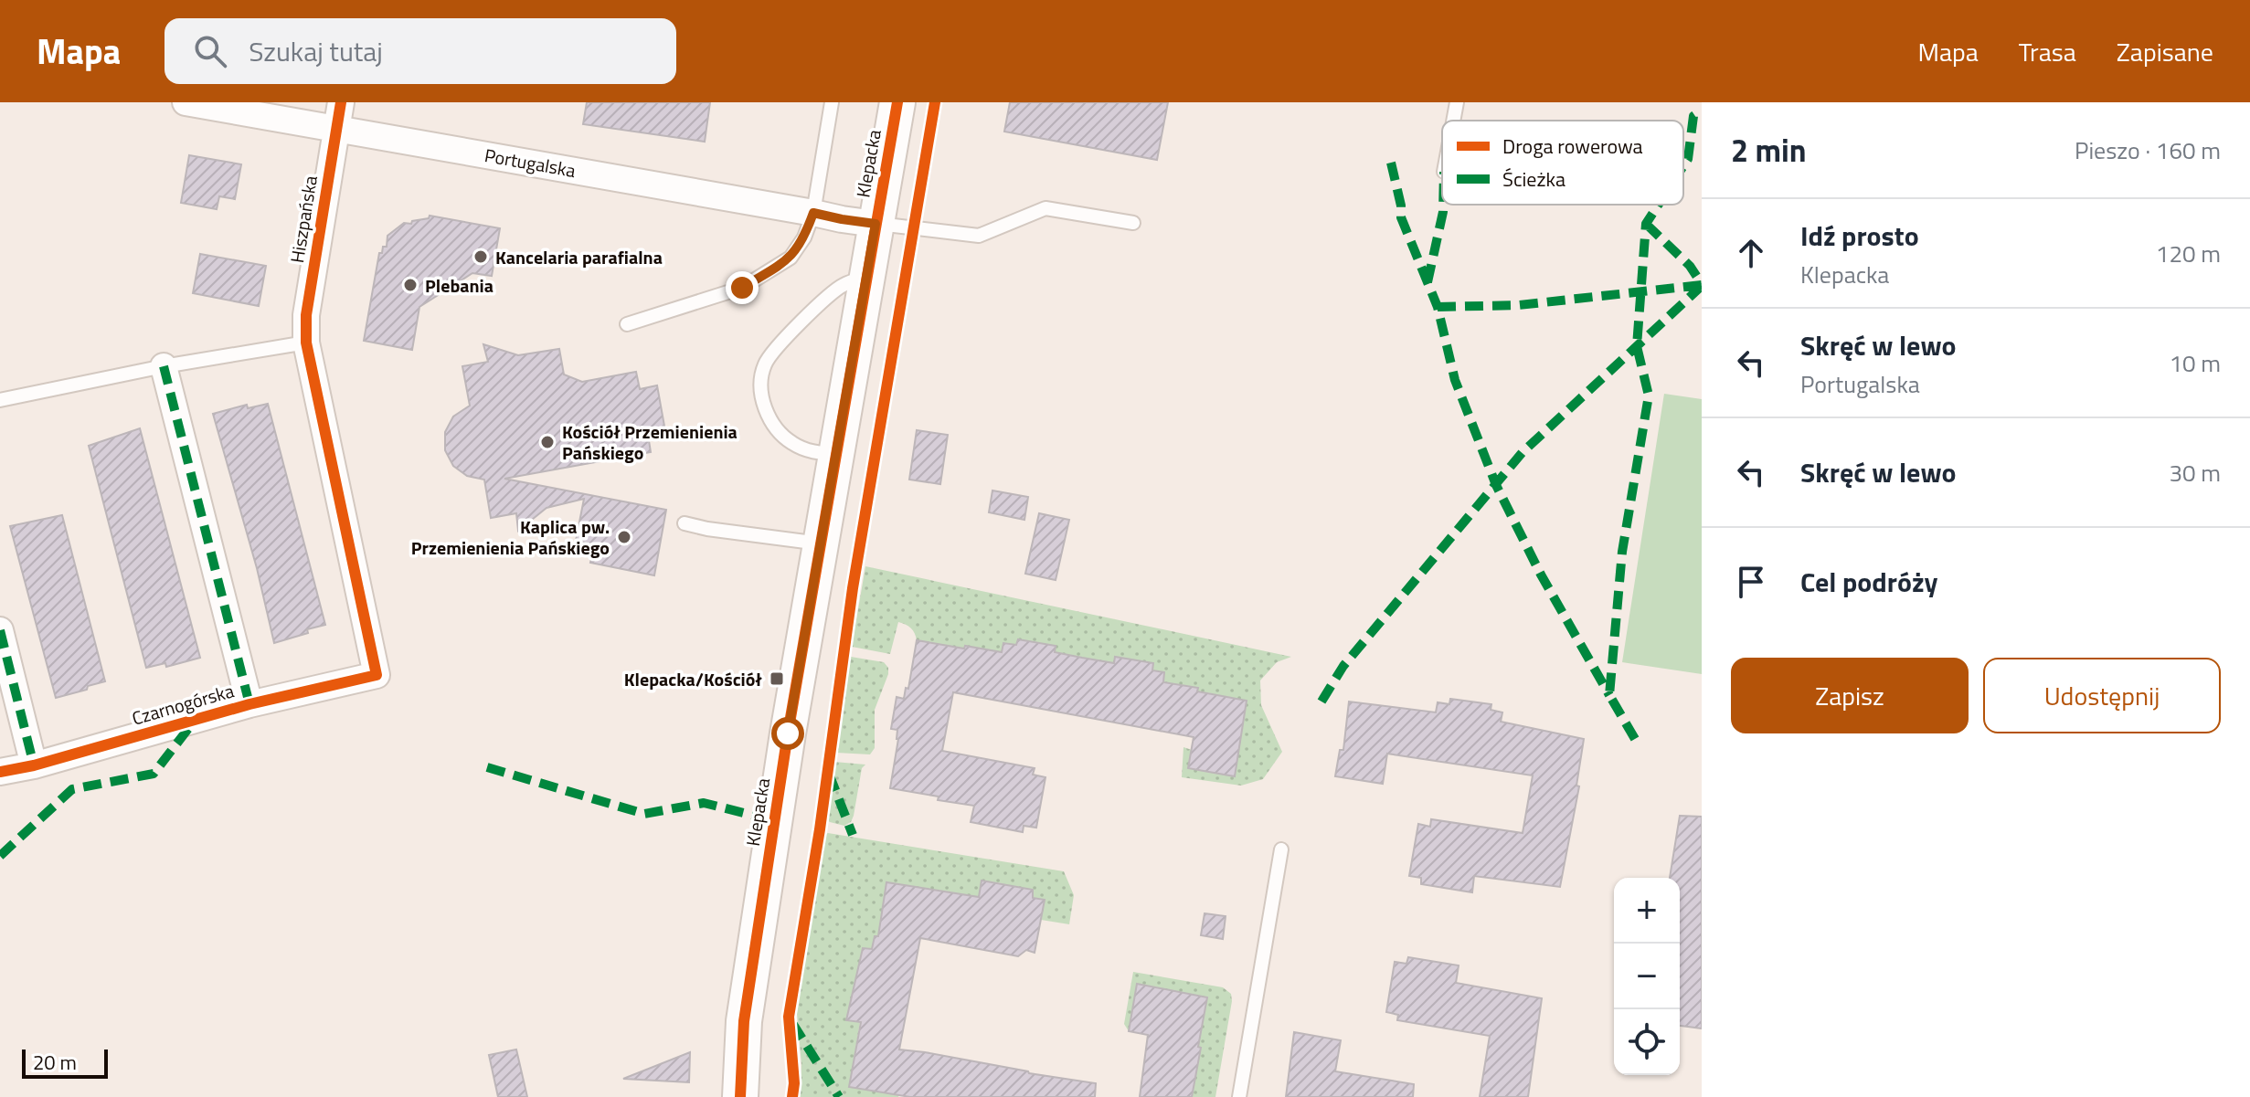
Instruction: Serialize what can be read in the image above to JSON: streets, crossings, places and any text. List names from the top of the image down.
{
  "streets": {
    "street": [
      "Portugalska",
      "Klepacka",
      "Hiszpańska",
      "Czarnogórska"
    ]
  },
  "crossings": [
    ["Portugalska", "Klepacka"],
    ["Portugalska", "Hiszpańska"],
    ["Hiszpańska", "Czarnogórska"]
  ],
  "places": {
    "other": [
      "Kancelaria parafialna",
      "Plebania",
      "Kościół Przemienienia Pańskiego",
      "Kaplica pw. Przemienienia Pańskiego"
    ],
    "transit": ["Klepacka/Kościół"]
  },
  "legend": ["Droga rowerowa", "Ścieżka"],
  "scale_bar": "20 m",
  "page": {
    "header": "Mapa",
    "search": "Szukaj tutaj",
    "nav": ["Mapa", "Trasa", "Zapisane"],
    "heading": ["2 min", "Pieszo · 160 m"],
    "list": [
      ["Idź prosto", "Klepacka", "120 m"],
      ["Skręć w lewo", "Portugalska", "10 m"],
      ["Skręć w lewo", "30 m"],
      "Cel podróży"
    ],
    "buttons": ["Zapisz", "Udostępnij"],
    "map_buttons": ["+", "−"],
    "scale": "20 m"
  }
}
